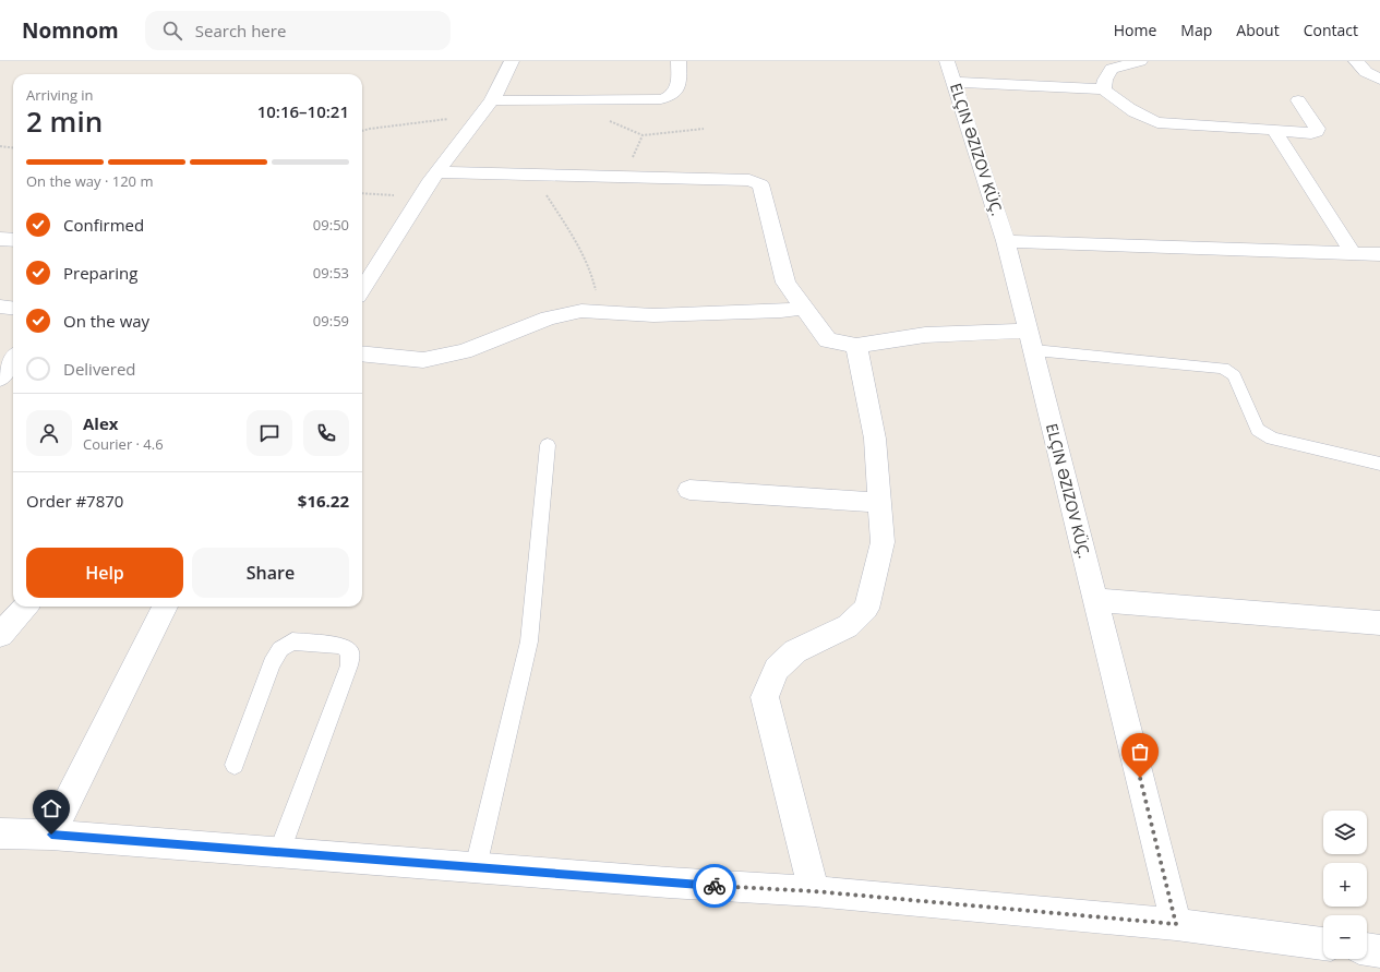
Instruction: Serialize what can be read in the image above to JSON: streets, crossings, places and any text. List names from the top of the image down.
{
  "streets": {
    "street": ["ELÇIN ƏZIZOV KÜÇ."]
  },
  "page": {
    "header": "Nomnom",
    "search": "Search here",
    "nav": [
      "Home",
      "Map",
      "About",
      "Contact"
    ],
    "heading": ["2 min", "Arriving in", "10:16–10:21"],
    "panel": [
      "Alex",
      "Courier · 4.6",
      "Order #7870",
      "$16.22"
    ],
    "bar": "On the way · 120 m",
    "list": [
      ["Confirmed", "09:50"],
      ["Preparing", "09:53"],
      ["On the way", "09:59"],
      "Delivered"
    ],
    "buttons": ["Help", "Share"],
    "map_buttons": ["+", "−"]
  }
}
